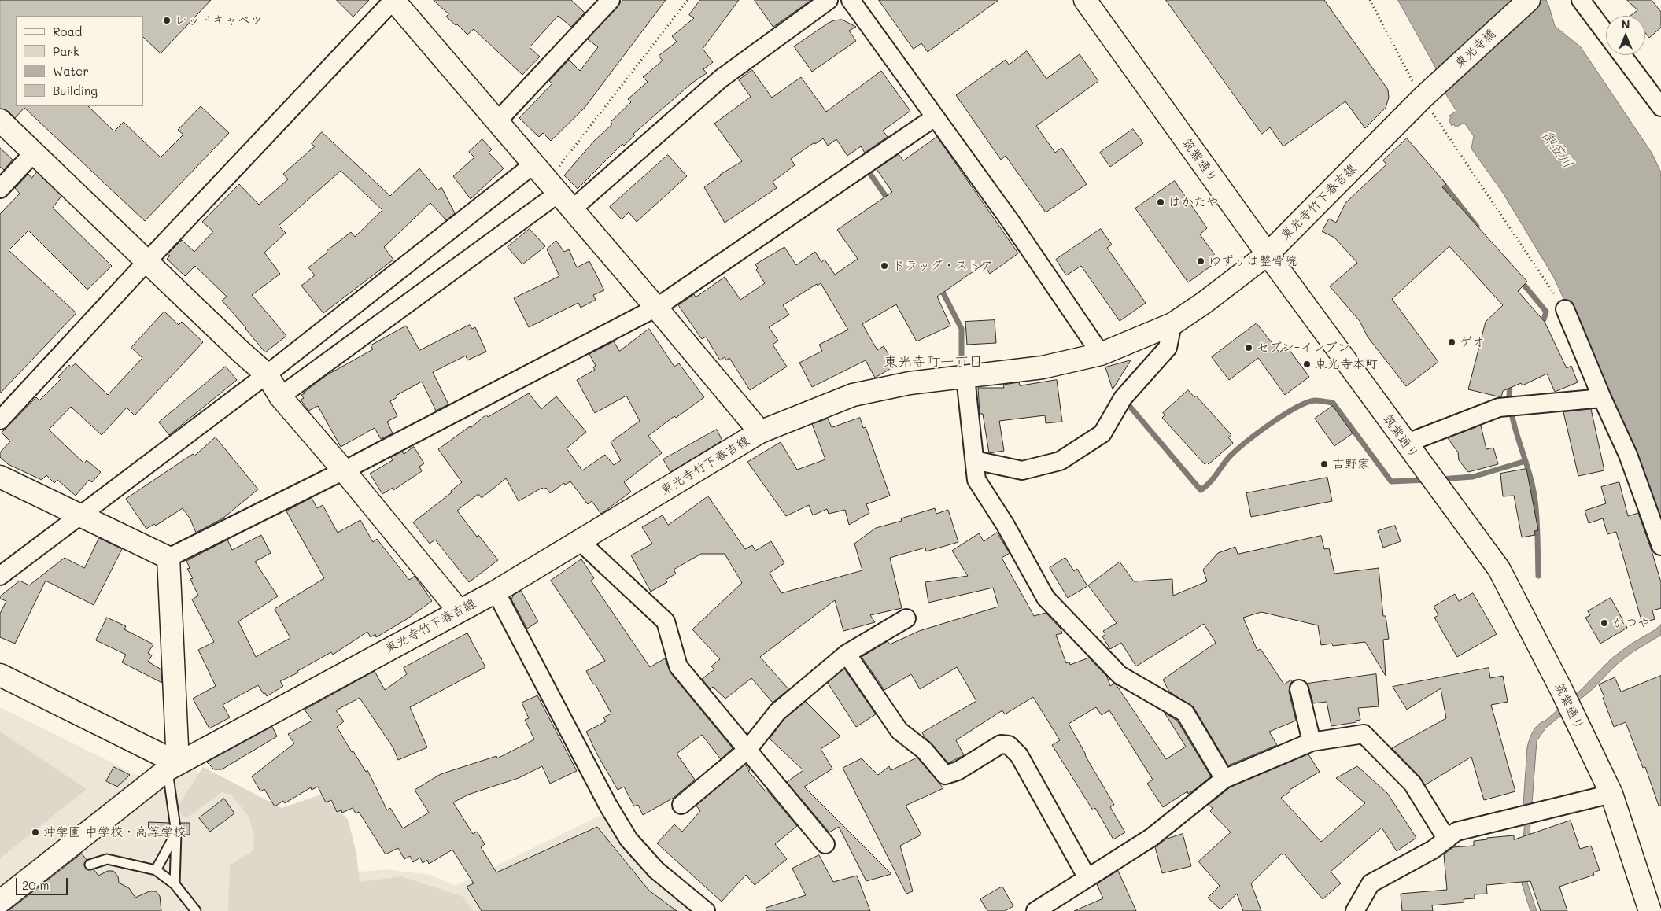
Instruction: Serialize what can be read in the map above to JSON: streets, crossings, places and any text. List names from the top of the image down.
{
  "streets": {
    "street": ["東光寺橋", "筑紫通り", "東光寺竹下春吉線"]
  },
  "crossings": [
    ["東光寺橋", "東光寺竹下春吉線"],
    ["筑紫通り", "東光寺竹下春吉線"]
  ],
  "districts": ["東光寺町一丁目"],
  "water": ["御笠川"],
  "places": [
    "レッドキャベツ",
    "はかたや",
    "ゆずりは整骨院",
    "ドラッグ・ストア",
    "ゲオ",
    "セブン-イレブン",
    "東光寺本町",
    "吉野家",
    "かつや",
    "沖学園 中学校・高等学校"
  ],
  "legend": [
    "Road",
    "Park",
    "Water",
    "Building"
  ],
  "scale_bar": "20 m",
  "north": "top"
}
